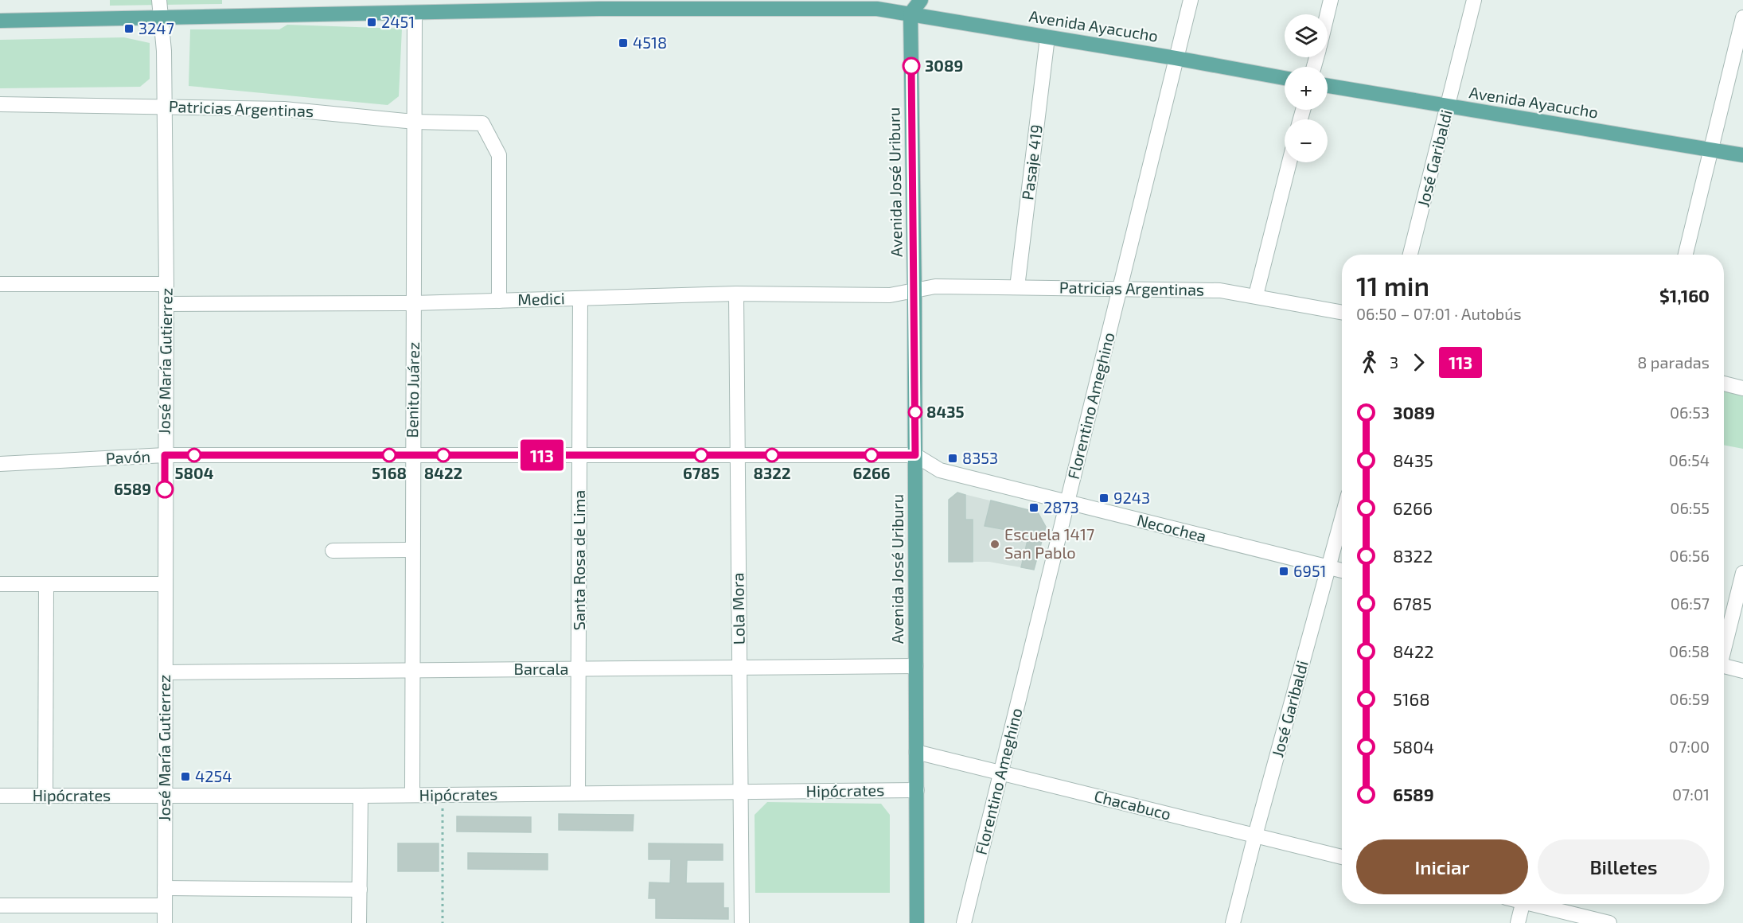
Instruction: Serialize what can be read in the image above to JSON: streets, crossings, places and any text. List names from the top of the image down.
{
  "streets": {
    "main road": ["Avenida Ayacucho", "Avenida José Uriburu"],
    "street": [
      "Patricias Argentinas",
      "José Garibaldi",
      "Pasaje 419",
      "Medici",
      "José María Gutierrez",
      "Benito Juárez",
      "Florentino Ameghino",
      "Pavón",
      "Necochea",
      "Santa Rosa de Lima",
      "Lola Mora",
      "Barcala",
      "Hipócrates",
      "Chacabuco"
    ]
  },
  "crossings": [
    ["Avenida Ayacucho", "José Garibaldi"],
    ["Avenida Ayacucho", "Pasaje 419"],
    ["Avenida Ayacucho", "Avenida José Uriburu"],
    ["Avenida Ayacucho", "José María Gutierrez"],
    ["Avenida Ayacucho", "Benito Juárez"],
    ["Avenida Ayacucho", "Florentino Ameghino"],
    ["Patricias Argentinas", "Pasaje 419"],
    ["Patricias Argentinas", "Avenida José Uriburu"],
    ["Patricias Argentinas", "Medici"],
    ["Patricias Argentinas", "José María Gutierrez"],
    ["Patricias Argentinas", "Benito Juárez"],
    ["Patricias Argentinas", "Florentino Ameghino"],
    ["José Garibaldi", "Necochea"],
    ["José Garibaldi", "Chacabuco"],
    ["Avenida José Uriburu", "Medici"],
    ["Avenida José Uriburu", "Pavón"],
    ["Avenida José Uriburu", "Necochea"],
    ["Avenida José Uriburu", "Barcala"],
    ["Avenida José Uriburu", "Hipócrates"],
    ["Avenida José Uriburu", "Chacabuco"],
    ["Medici", "José María Gutierrez"],
    ["Medici", "Benito Juárez"],
    ["Medici", "Santa Rosa de Lima"],
    ["Medici", "Lola Mora"],
    ["José María Gutierrez", "Pavón"],
    ["José María Gutierrez", "Barcala"],
    ["José María Gutierrez", "Hipócrates"],
    ["Benito Juárez", "Pavón"],
    ["Benito Juárez", "Barcala"],
    ["Benito Juárez", "Hipócrates"],
    ["Florentino Ameghino", "Necochea"],
    ["Florentino Ameghino", "Chacabuco"],
    ["Pavón", "Necochea"],
    ["Pavón", "Santa Rosa de Lima"],
    ["Pavón", "Lola Mora"],
    ["Santa Rosa de Lima", "Barcala"],
    ["Santa Rosa de Lima", "Hipócrates"],
    ["Lola Mora", "Barcala"],
    ["Lola Mora", "Hipócrates"]
  ],
  "places": {
    "transit": [
      "2451",
      "3247",
      "4518",
      "8353",
      "9243",
      "2873",
      "6951",
      "4254"
    ],
    "other": [
      "3089",
      "8435",
      "5804",
      "5168",
      "8422",
      "6785",
      "8322",
      "6266",
      "6589",
      "Escuela 1417 San Pablo"
    ]
  },
  "lines": ["bus line 113"],
  "page": {
    "on_map": "113",
    "map_buttons": ["+", "−"],
    "heading": ["11 min", "06:50 – 07:01 · Autobús", "$1,160"],
    "legs": ["3", "113", "8 paradas"],
    "list": [
      {
        "name": "3089",
        "value": "06:53"
      },
      {
        "name": "8435",
        "value": "06:54"
      },
      {
        "name": "6266",
        "value": "06:55"
      },
      {
        "name": "8322",
        "value": "06:56"
      },
      {
        "name": "6785",
        "value": "06:57"
      },
      {
        "name": "8422",
        "value": "06:58"
      },
      {
        "name": "5168",
        "value": "06:59"
      },
      {
        "name": "5804",
        "value": "07:00"
      },
      {
        "name": "6589",
        "value": "07:01"
      }
    ],
    "buttons": ["Iniciar", "Billetes"]
  }
}
